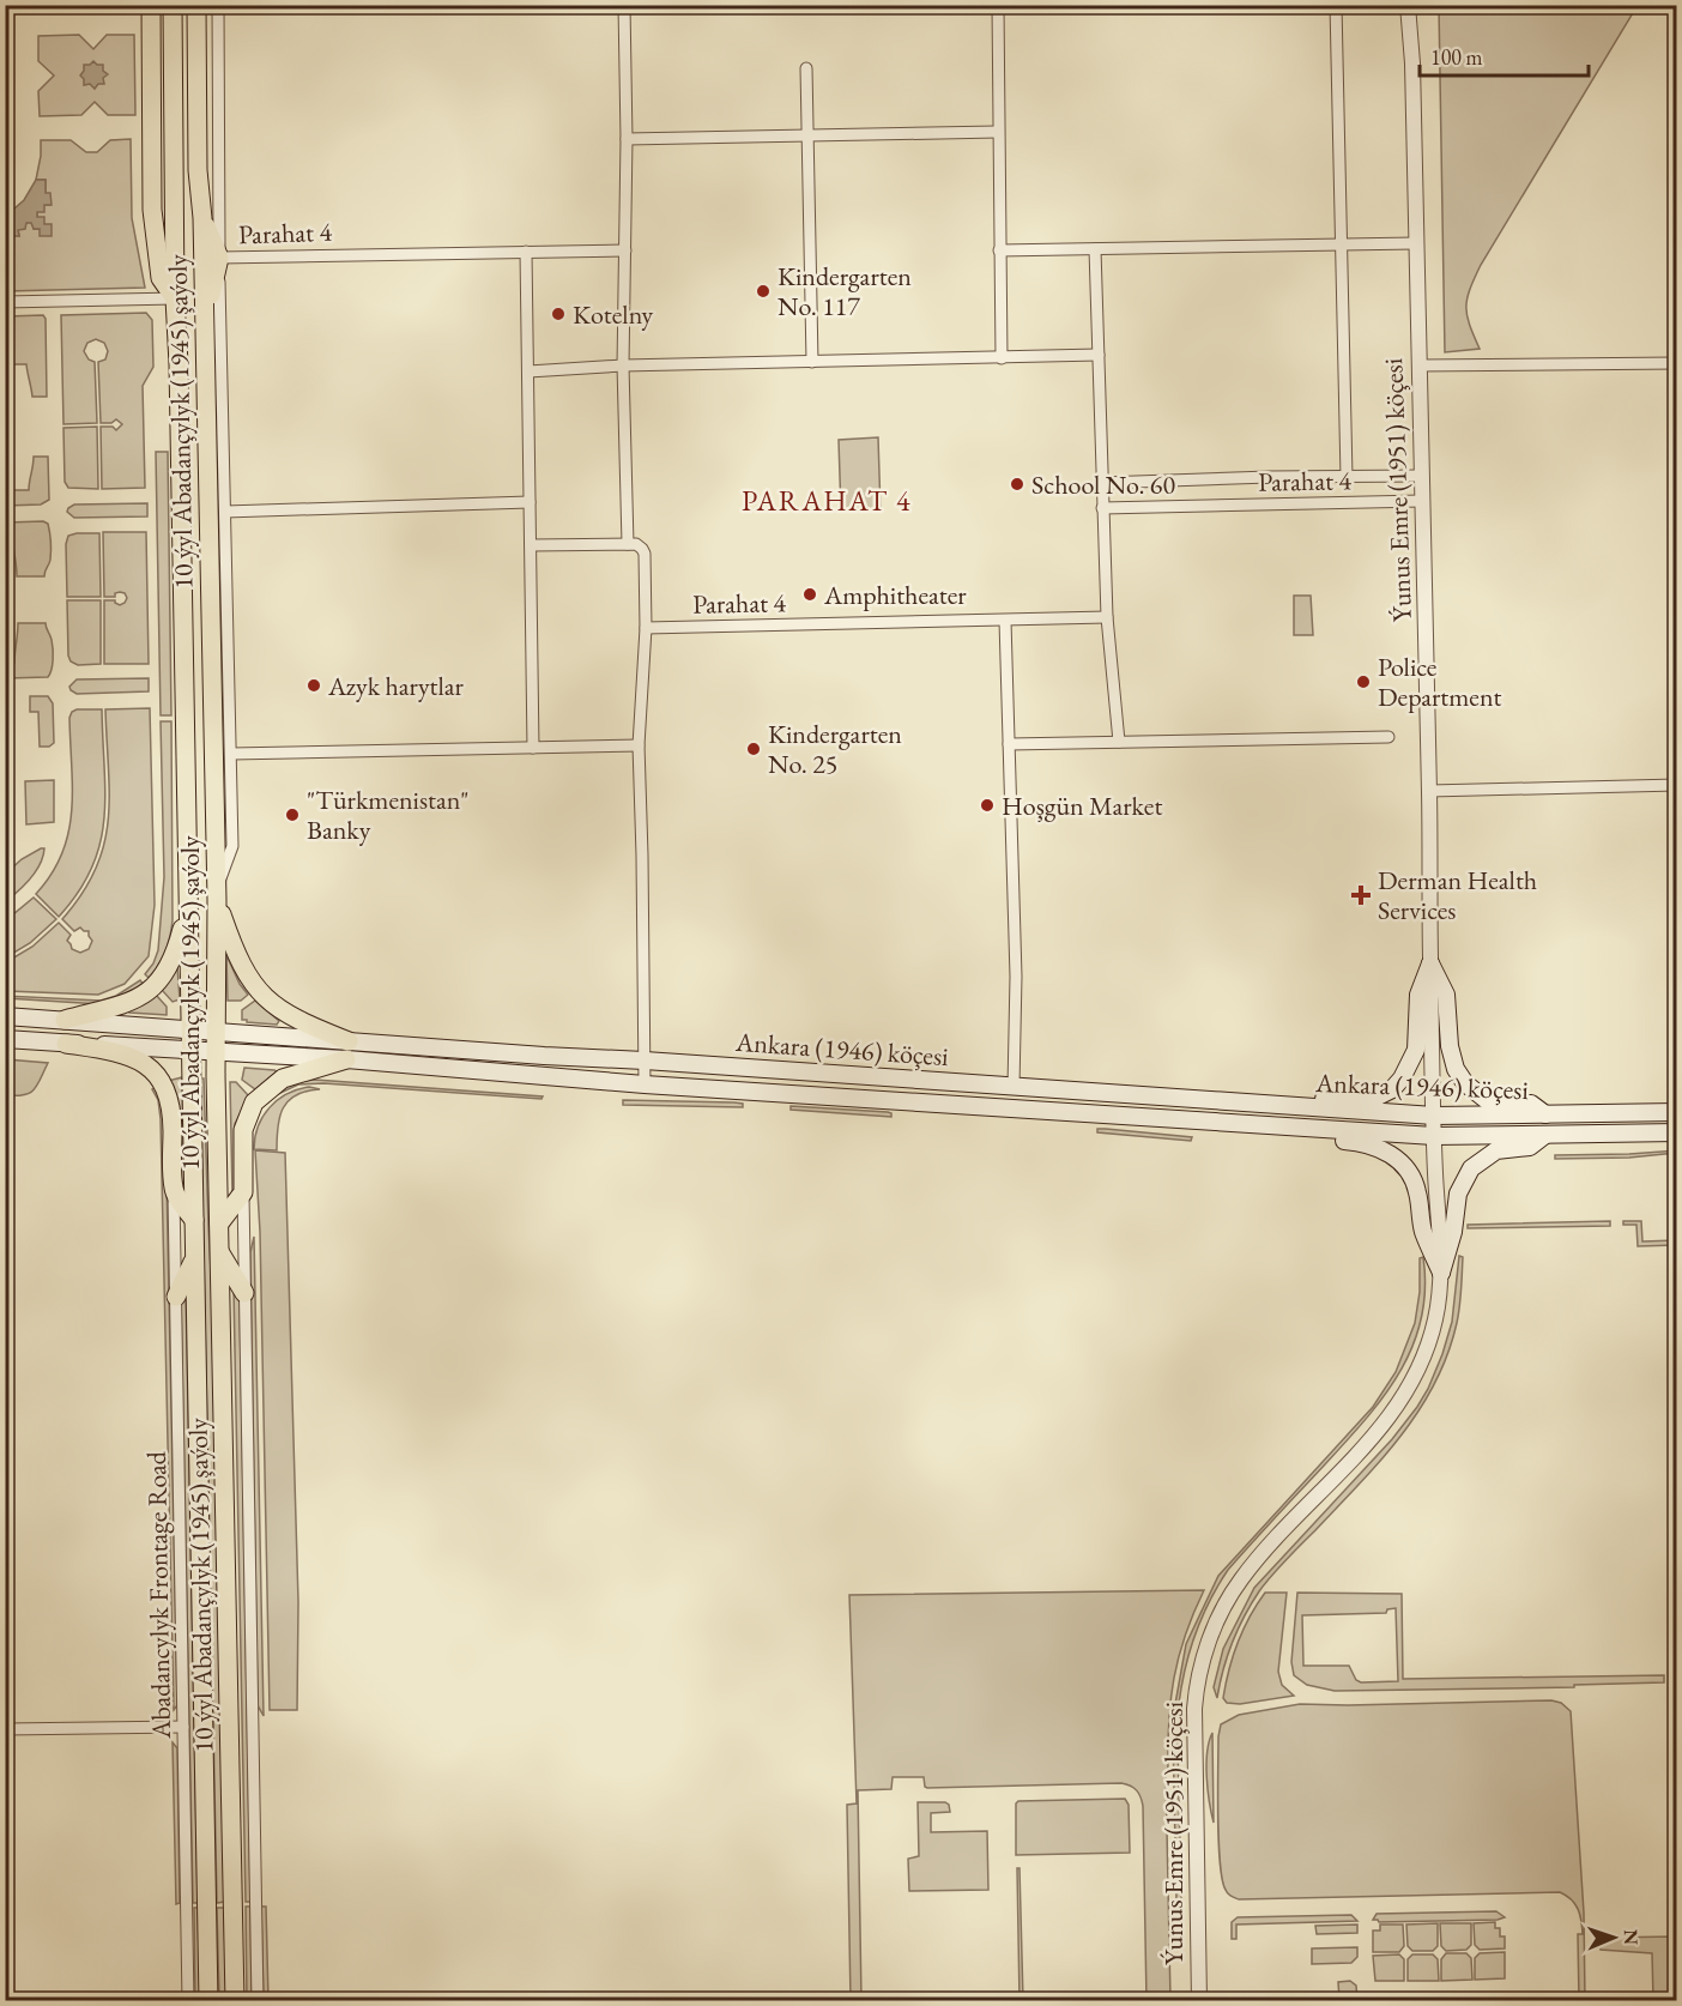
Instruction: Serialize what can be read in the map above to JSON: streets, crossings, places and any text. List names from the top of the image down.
{
  "streets": {
    "main road": ["10 ýyl Abadançylyk (1945) şaýoly", "Ankara (1946) köçesi"],
    "street": ["Parahat 4", "Ýunus Emre (1951) köçesi", "Abadancylyk Frontage Road"]
  },
  "crossings": [
    ["Parahat 4", "Ýunus Emre (1951) köçesi"],
    ["10 ýyl Abadançylyk (1945) şaýoly", "Ankara (1946) köçesi"],
    ["Ýunus Emre (1951) köçesi", "Ankara (1946) köçesi"]
  ],
  "districts": ["PARAHAT 4"],
  "places": {
    "other": [
      "Kindergarten No. 117",
      "Kotelny",
      "School No. 60",
      "Amphitheater",
      "Police Department",
      "Azyk harytlar",
      "Kindergarten No. 25",
      "Hoşgün Market",
      "\"Türkmenistan\" Banky"
    ],
    "health": ["Derman Health Services"]
  },
  "scale_bar": "100 m",
  "north": "right"
}
